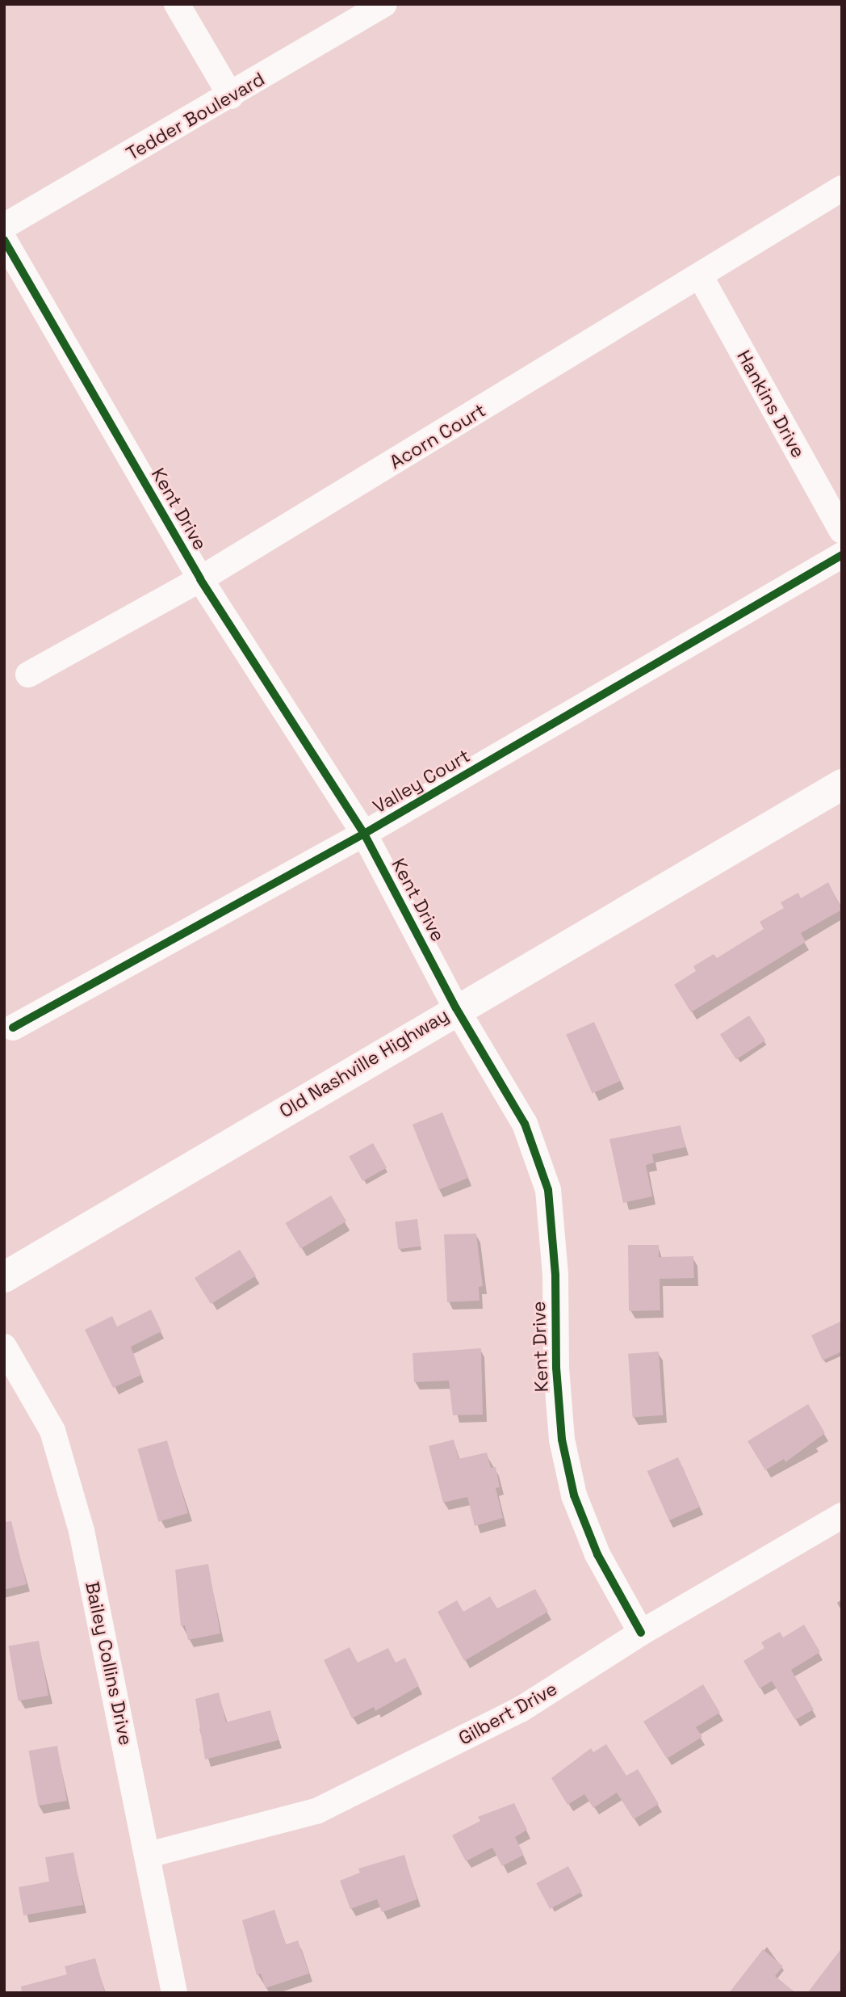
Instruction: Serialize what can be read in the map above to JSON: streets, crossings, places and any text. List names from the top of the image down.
{
  "streets": {
    "main road": ["Old Nashville Highway"],
    "street": [
      "Tedder Boulevard",
      "Hankins Drive",
      "Acorn Court",
      "Kent Drive",
      "Valley Court",
      "Bailey Collins Drive",
      "Gilbert Drive"
    ]
  },
  "crossings": [
    ["Hankins Drive", "Acorn Court"],
    ["Acorn Court", "Kent Drive"],
    ["Kent Drive", "Valley Court"],
    ["Kent Drive", "Old Nashville Highway"],
    ["Kent Drive", "Gilbert Drive"],
    ["Bailey Collins Drive", "Gilbert Drive"]
  ]
}
